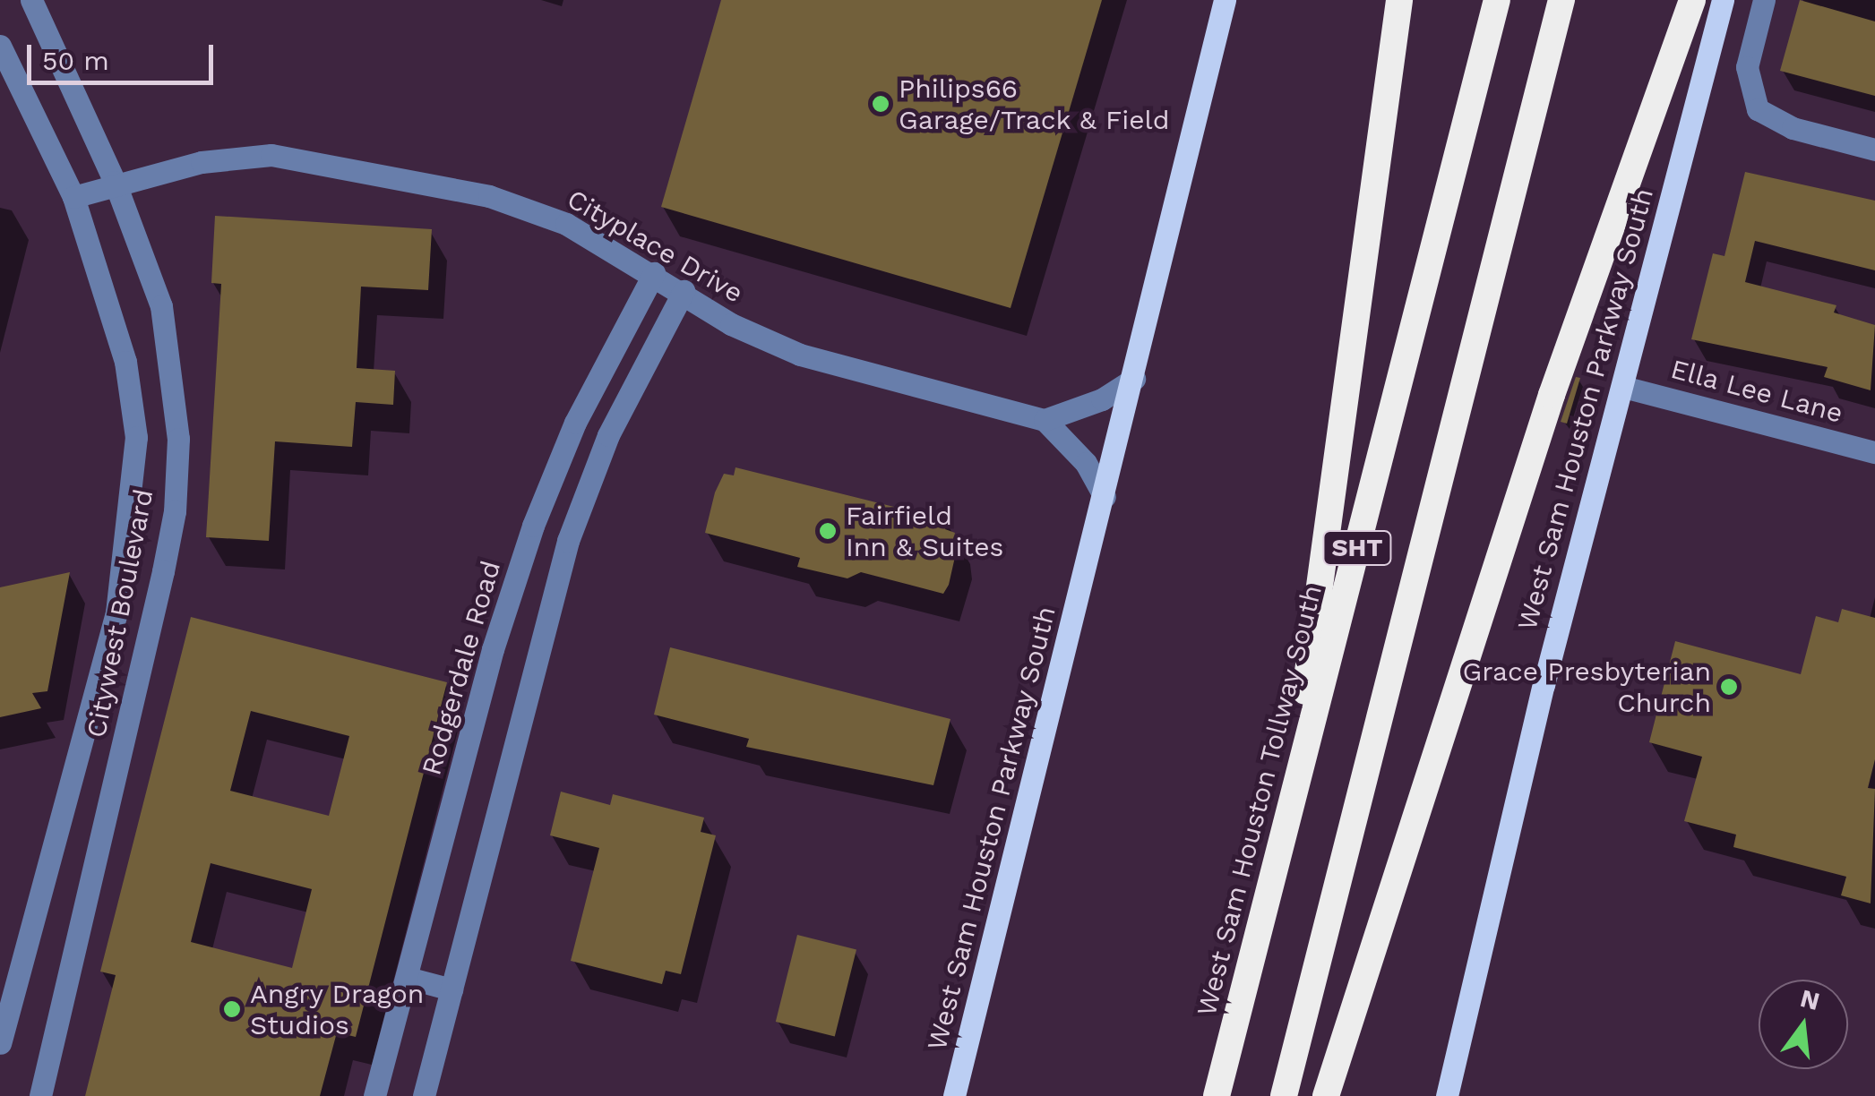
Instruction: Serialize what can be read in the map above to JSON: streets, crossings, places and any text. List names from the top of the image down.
{
  "streets": {
    "highway": ["SHT", "West Sam Houston Tollway South"],
    "main road": ["West Sam Houston Parkway South"],
    "street": [
      "Cityplace Drive",
      "Ella Lee Lane",
      "Citywest Boulevard",
      "Rodgerdale Road"
    ]
  },
  "crossings": [
    ["Cityplace Drive", "Citywest Boulevard"],
    ["Cityplace Drive", "Rodgerdale Road"],
    ["Ella Lee Lane", "West Sam Houston Parkway South"]
  ],
  "places": [
    "Philips66 Garage/Track & Field",
    "Fairfield Inn & Suites",
    "Grace Presbyterian Church",
    "Angry Dragon Studios"
  ],
  "scale_bar": "50 m",
  "north": "top"
}
